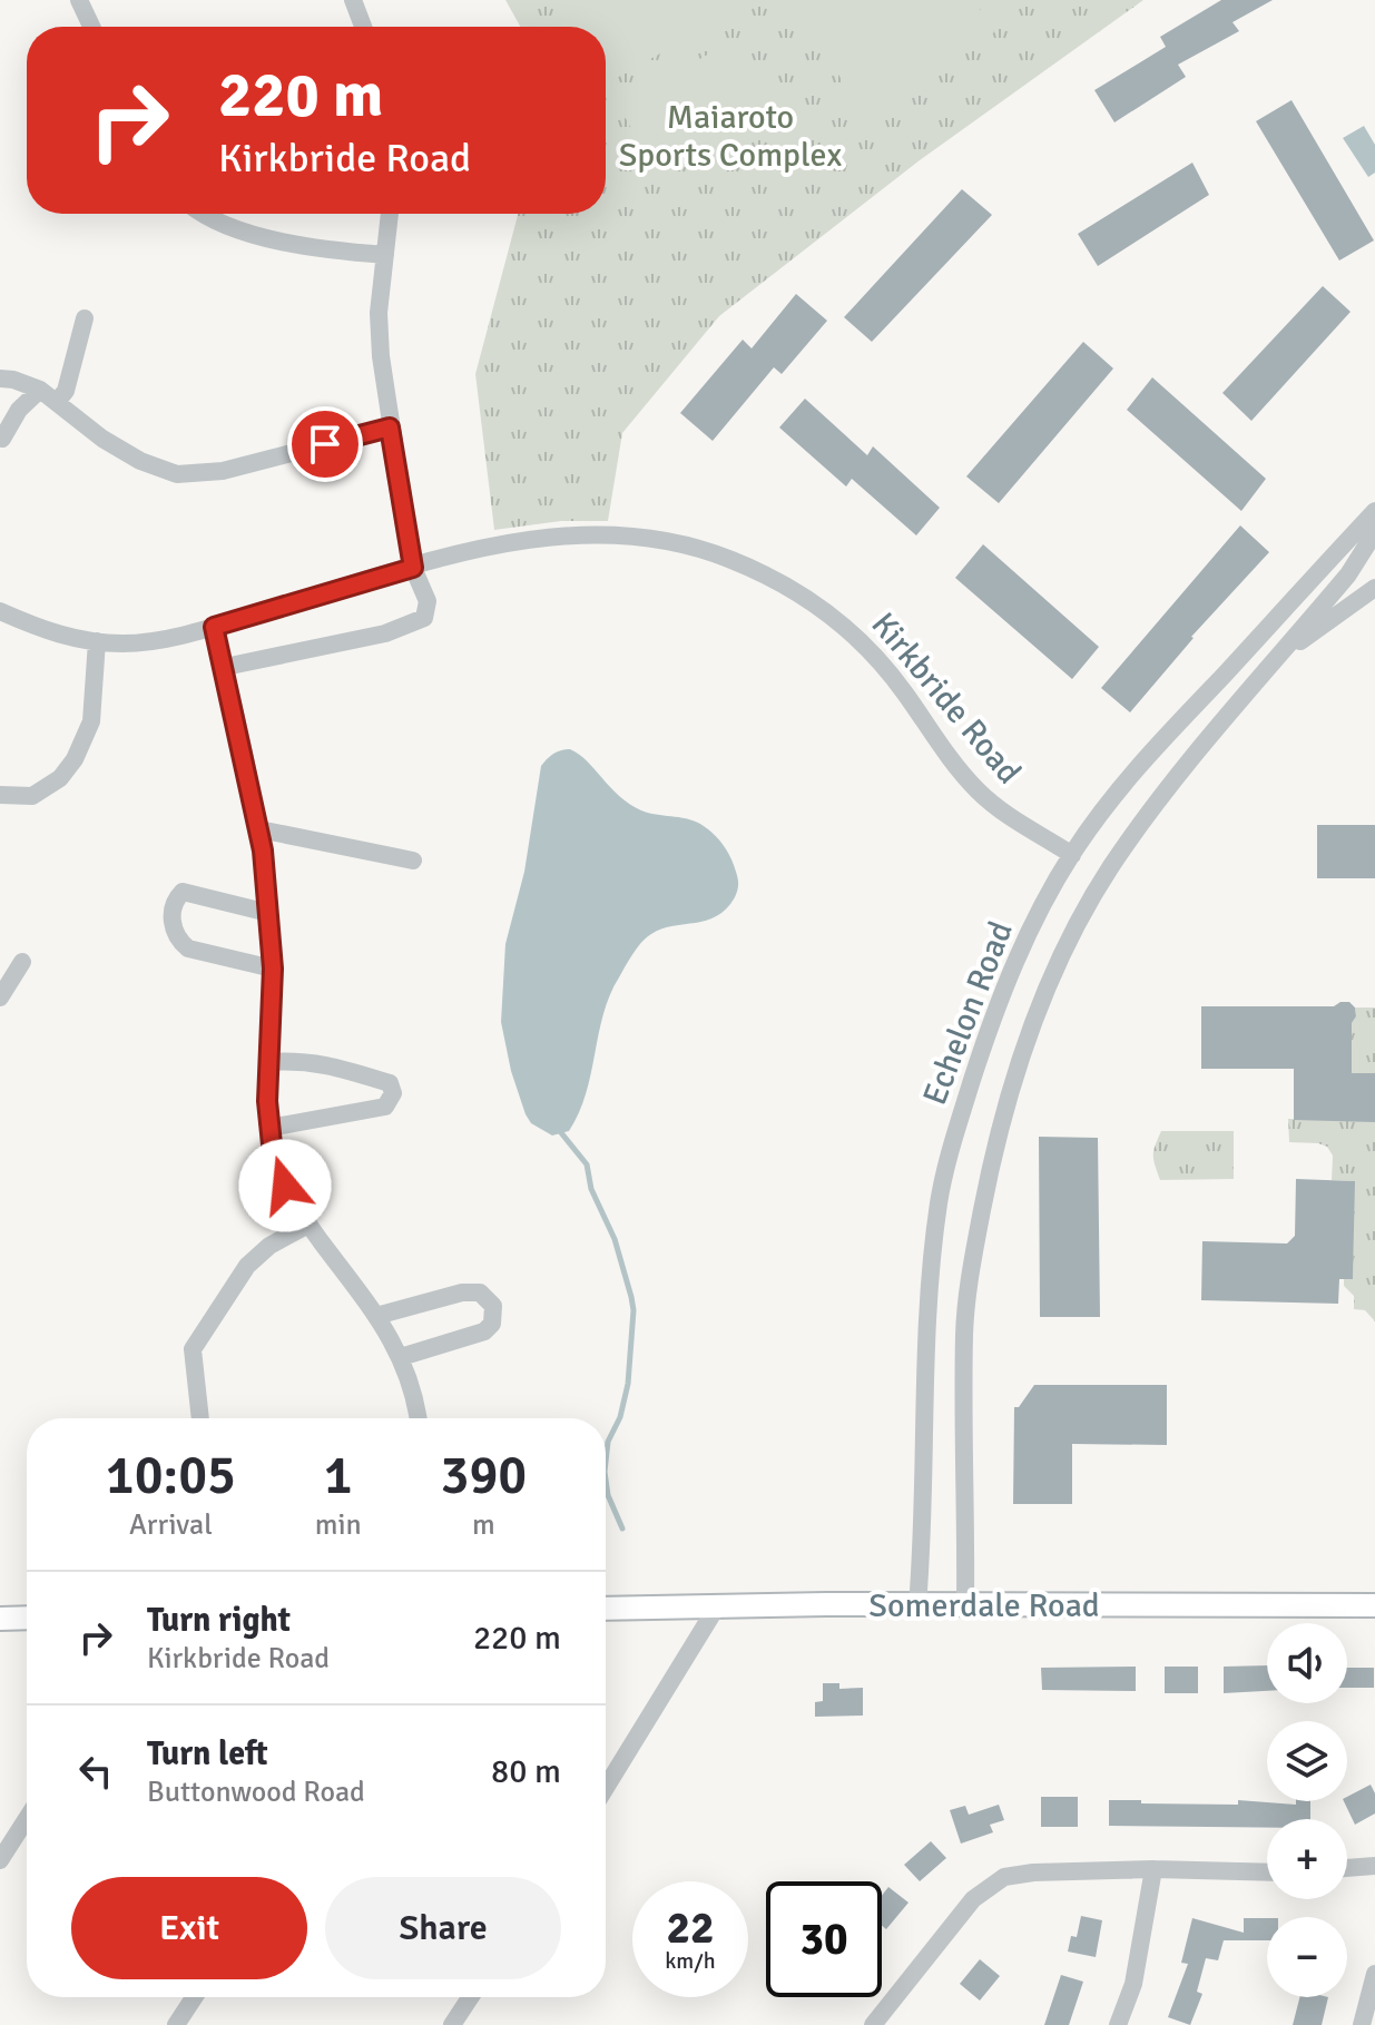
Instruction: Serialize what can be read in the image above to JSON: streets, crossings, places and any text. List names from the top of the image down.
{
  "streets": {
    "main road": ["Somerdale Road"],
    "street": ["Kirkbride Road", "Echelon Road"]
  },
  "crossings": [
    ["Kirkbride Road", "Echelon Road"],
    ["Echelon Road", "Somerdale Road"]
  ],
  "parks": ["Maiaroto Sports Complex"],
  "page": {
    "turn": ["220 m", "Kirkbride Road"],
    "eta": [
      "10:05",
      "Arrival",
      "1",
      "min",
      "390",
      "m"
    ],
    "list": [
      {
        "name": "Turn right",
        "note": "Kirkbride Road",
        "value": "220 m"
      },
      {
        "name": "Turn left",
        "note": "Buttonwood Road",
        "value": "80 m"
      }
    ],
    "map_buttons": ["+", "−"],
    "buttons": ["Exit", "Share"],
    "speed": "22 km/h",
    "limit": "30"
  }
}
